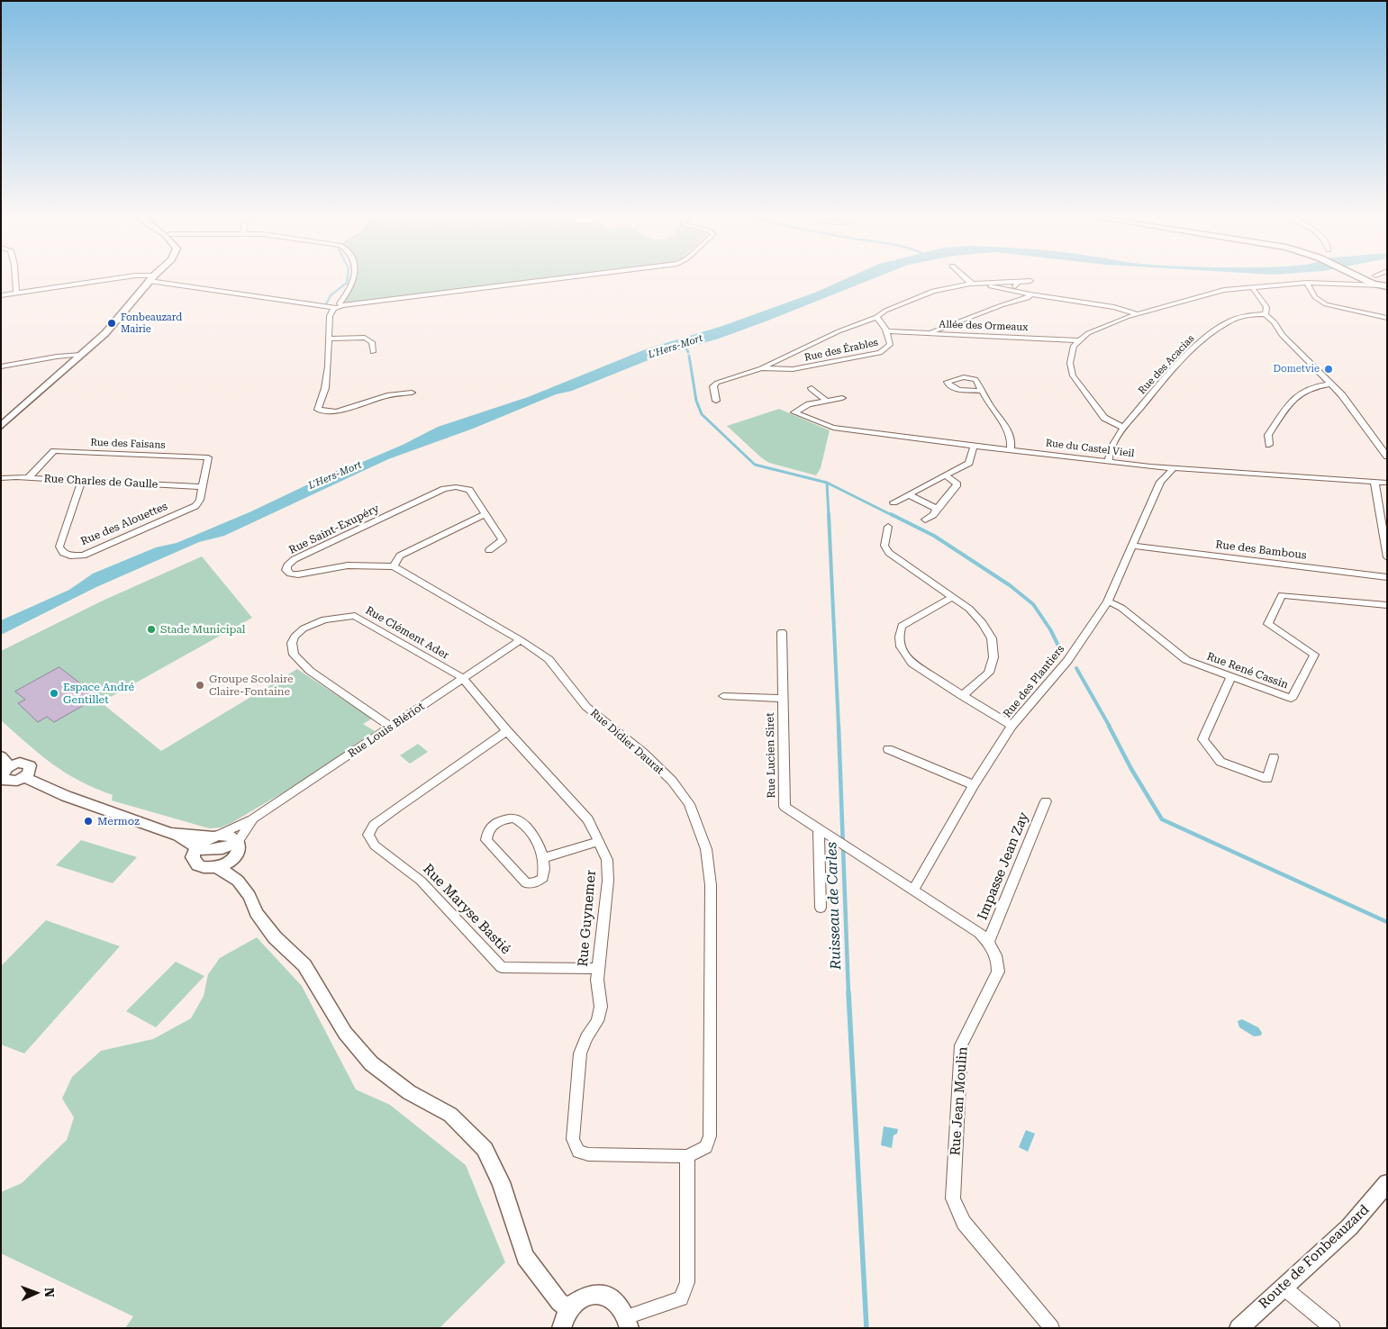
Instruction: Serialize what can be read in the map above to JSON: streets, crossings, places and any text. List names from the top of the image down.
{
  "streets": {
    "street": [
      "Allée des Ormeaux",
      "Rue des Érables",
      "Rue des Acacias",
      "Rue des Faisans",
      "Rue du Castel Vieil",
      "Rue Charles de Gaulle",
      "Rue des Alouettes",
      "Rue Saint-Exupéry",
      "Rue des Bambous",
      "Rue Clément Ader",
      "Rue René Cassin",
      "Rue des Plantiers",
      "Rue Louis Blériot",
      "Rue Didier Daurat",
      "Rue Lucien Siret",
      "Impasse Jean Zay",
      "Rue Maryse Bastié",
      "Rue Guynemer",
      "Rue Jean Moulin",
      "Route de Fonbeauzard"
    ]
  },
  "crossings": [
    ["Allée des Ormeaux", "Rue des Érables"],
    ["Rue des Acacias", "Rue du Castel Vieil"],
    ["Rue des Faisans", "Rue Charles de Gaulle"],
    ["Rue des Faisans", "Rue des Alouettes"],
    ["Rue du Castel Vieil", "Rue des Plantiers"],
    ["Rue Charles de Gaulle", "Rue des Alouettes"],
    ["Rue Saint-Exupéry", "Rue Didier Daurat"],
    ["Rue des Bambous", "Rue des Plantiers"],
    ["Rue Clément Ader", "Rue Louis Blériot"],
    ["Rue Clément Ader", "Rue Guynemer"],
    ["Rue René Cassin", "Rue des Plantiers"],
    ["Rue des Plantiers", "Rue Lucien Siret"],
    ["Rue des Plantiers", "Rue Jean Moulin"],
    ["Rue Louis Blériot", "Rue Didier Daurat"],
    ["Rue Louis Blériot", "Rue Guynemer"],
    ["Rue Didier Daurat", "Rue Guynemer"],
    ["Rue Lucien Siret", "Rue Jean Moulin"],
    ["Impasse Jean Zay", "Rue Jean Moulin"],
    ["Rue Maryse Bastié", "Rue Guynemer"]
  ],
  "water": ["L'Hers-Mort", "Ruisseau de Carles"],
  "places": [
    "Fonbeauzard Mairie",
    "Dometvie",
    "Stade Municipal",
    "Groupe Scolaire Claire-Fontaine",
    "Espace André Gentillet",
    "Mermoz"
  ],
  "north": "right"
}
